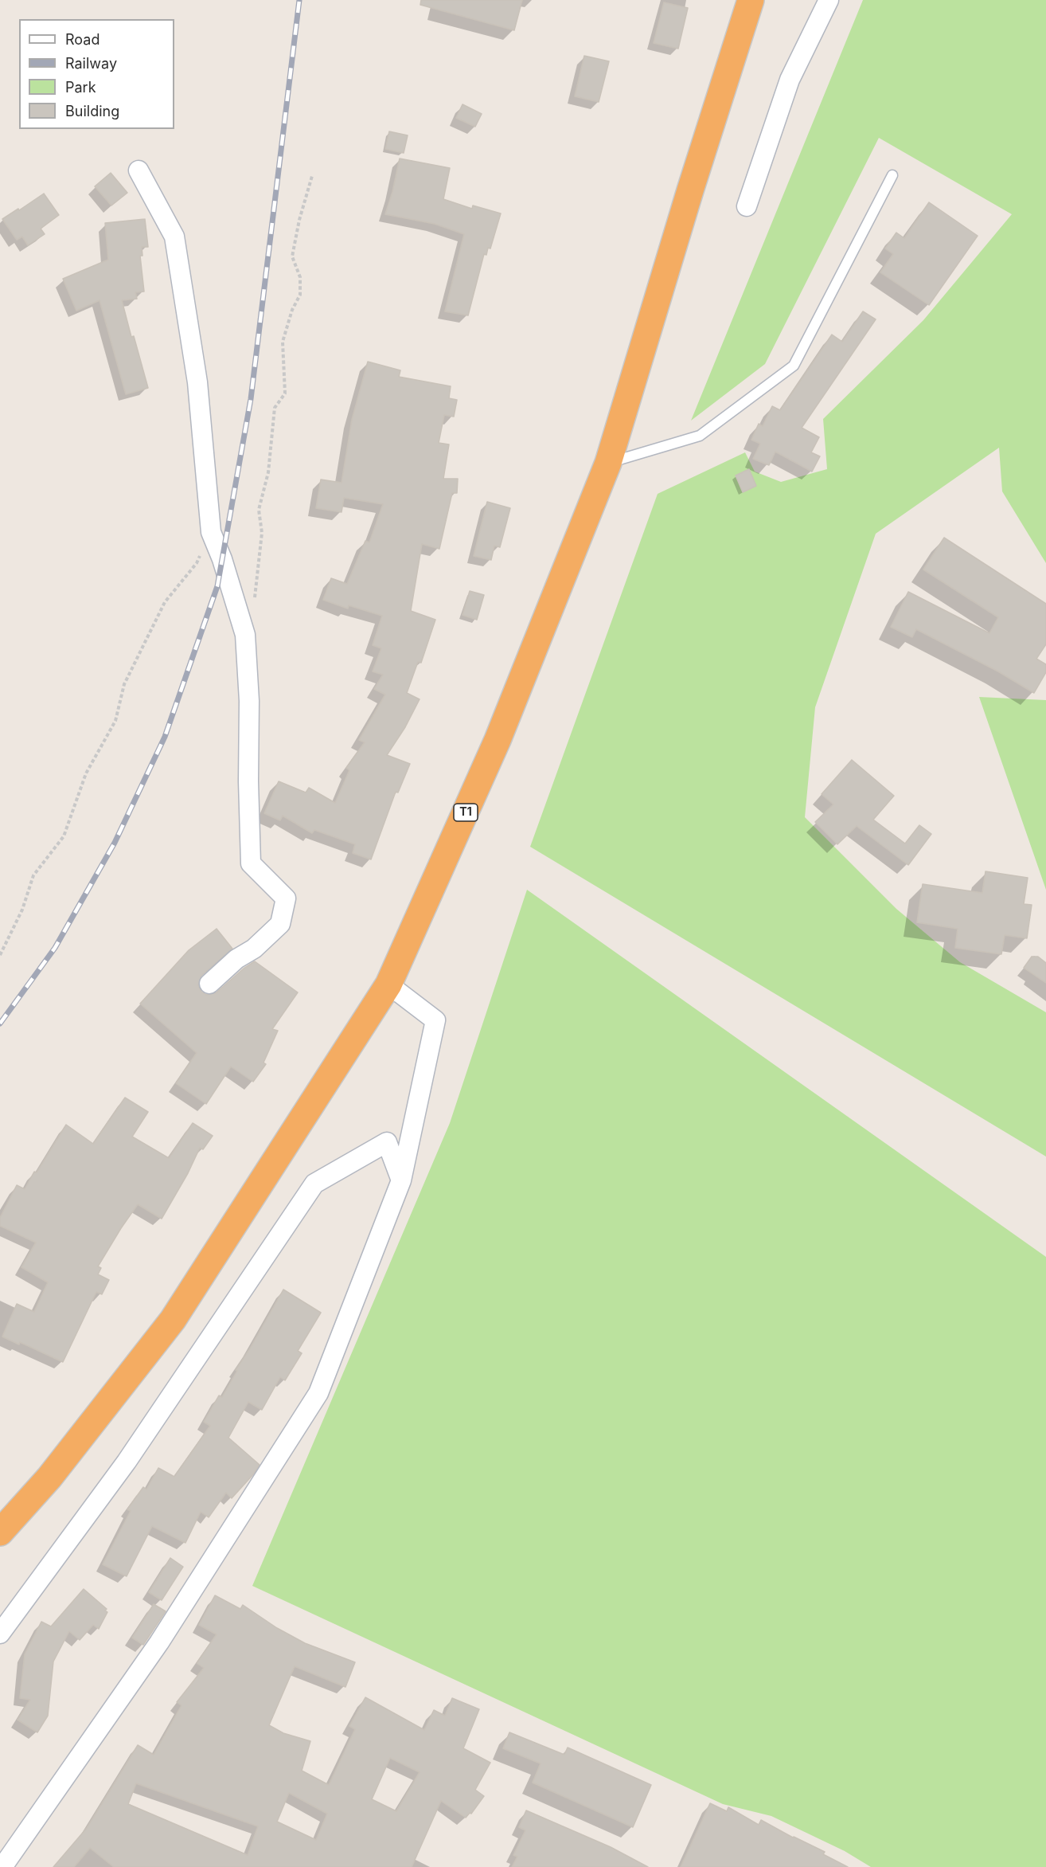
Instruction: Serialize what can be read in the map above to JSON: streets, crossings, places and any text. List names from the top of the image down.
{
  "streets": {
    "highway": ["T1"]
  },
  "legend": [
    "Road",
    "Railway",
    "Park",
    "Building"
  ]
}
